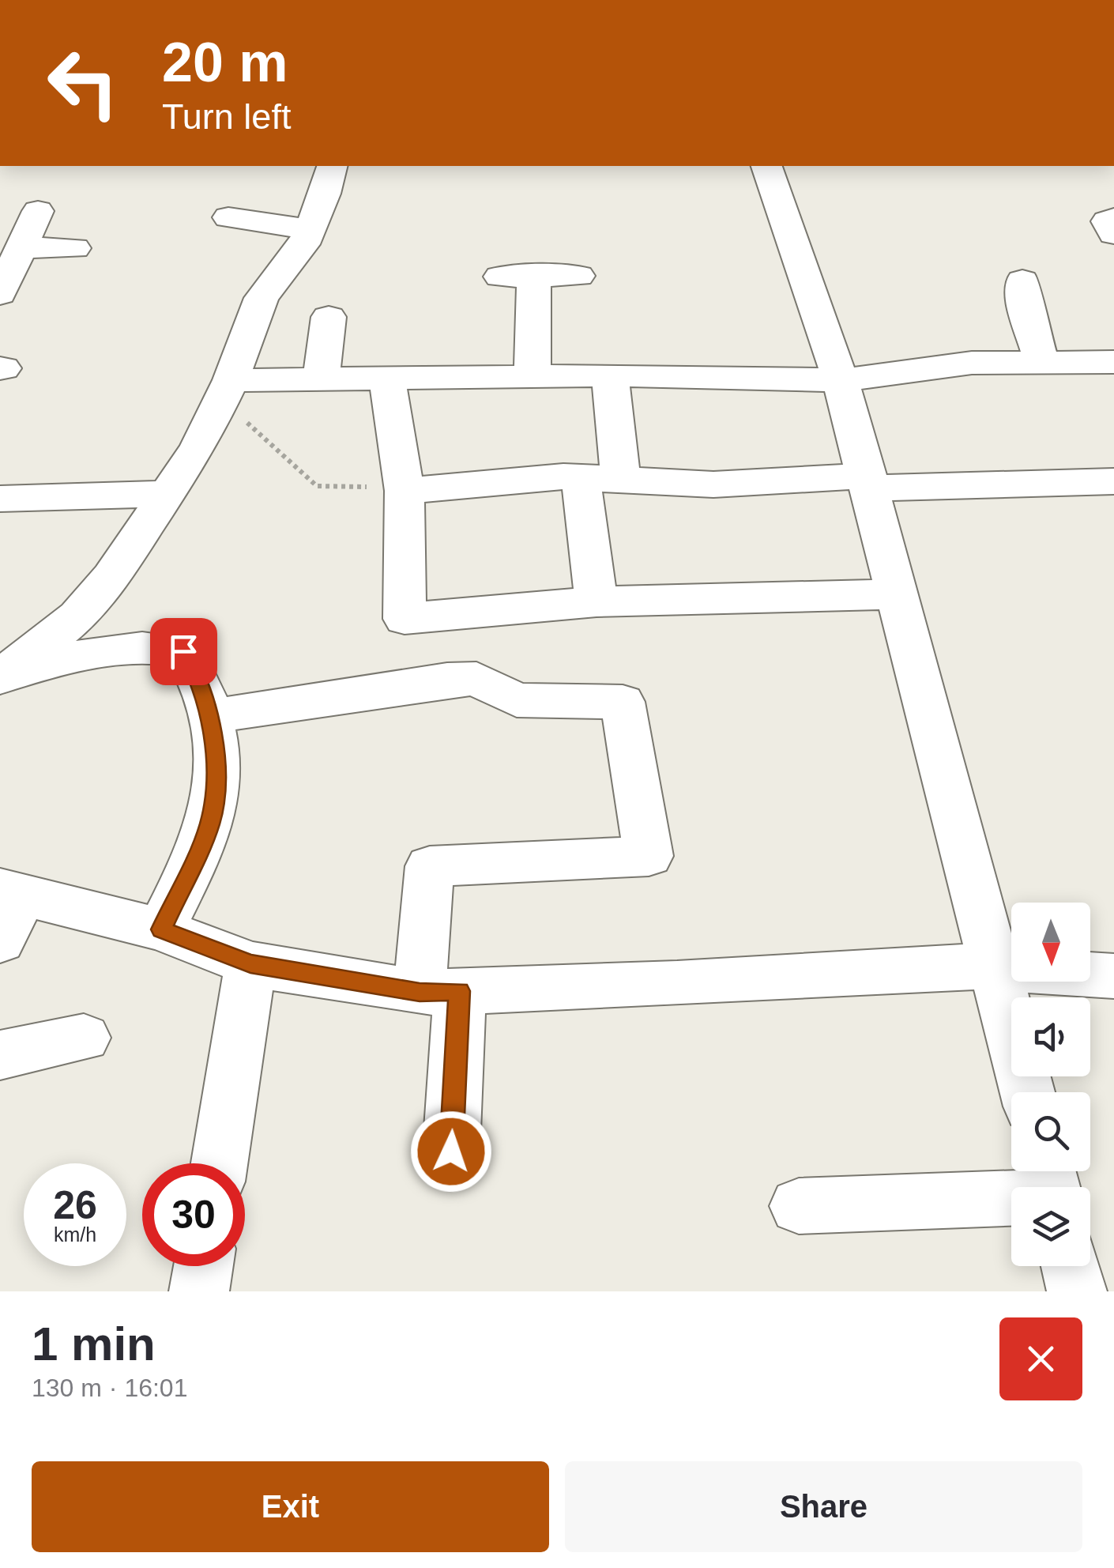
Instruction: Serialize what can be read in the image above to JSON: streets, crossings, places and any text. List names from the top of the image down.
{
  "north": "bottom",
  "page": {
    "turn": ["20 m", "Turn left"],
    "speed": "26 km/h",
    "limit": "30",
    "heading": ["1 min", "130 m · 16:01"],
    "buttons": ["Exit", "Share"]
  }
}
